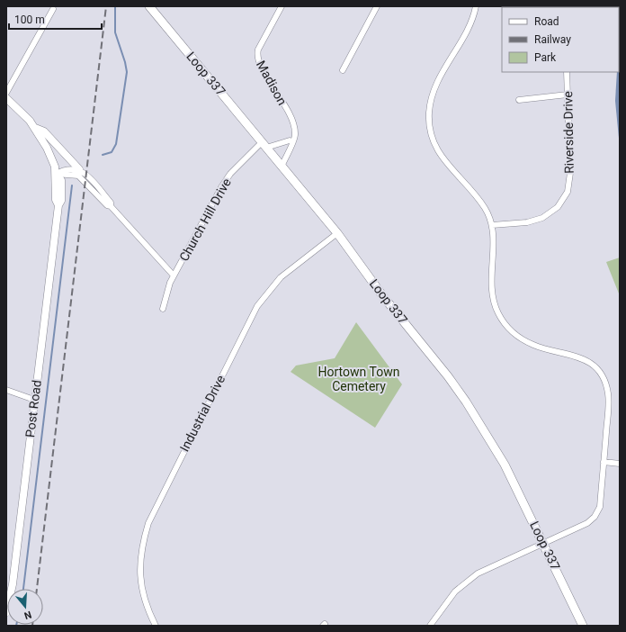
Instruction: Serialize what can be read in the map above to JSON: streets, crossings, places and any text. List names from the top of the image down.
{
  "streets": {
    "main road": ["Loop 337"],
    "street": [
      "Madison",
      "Riverside Drive",
      "Church Hill Drive",
      "Post Road",
      "Industrial Drive"
    ]
  },
  "crossings": [
    ["Loop 337", "Madison"],
    ["Loop 337", "Church Hill Drive"],
    ["Loop 337", "Industrial Drive"]
  ],
  "parks": ["Hortown Town Cemetery"],
  "legend": ["Road", "Railway", "Park"],
  "scale_bar": "100 m",
  "north": "bottom"
}
